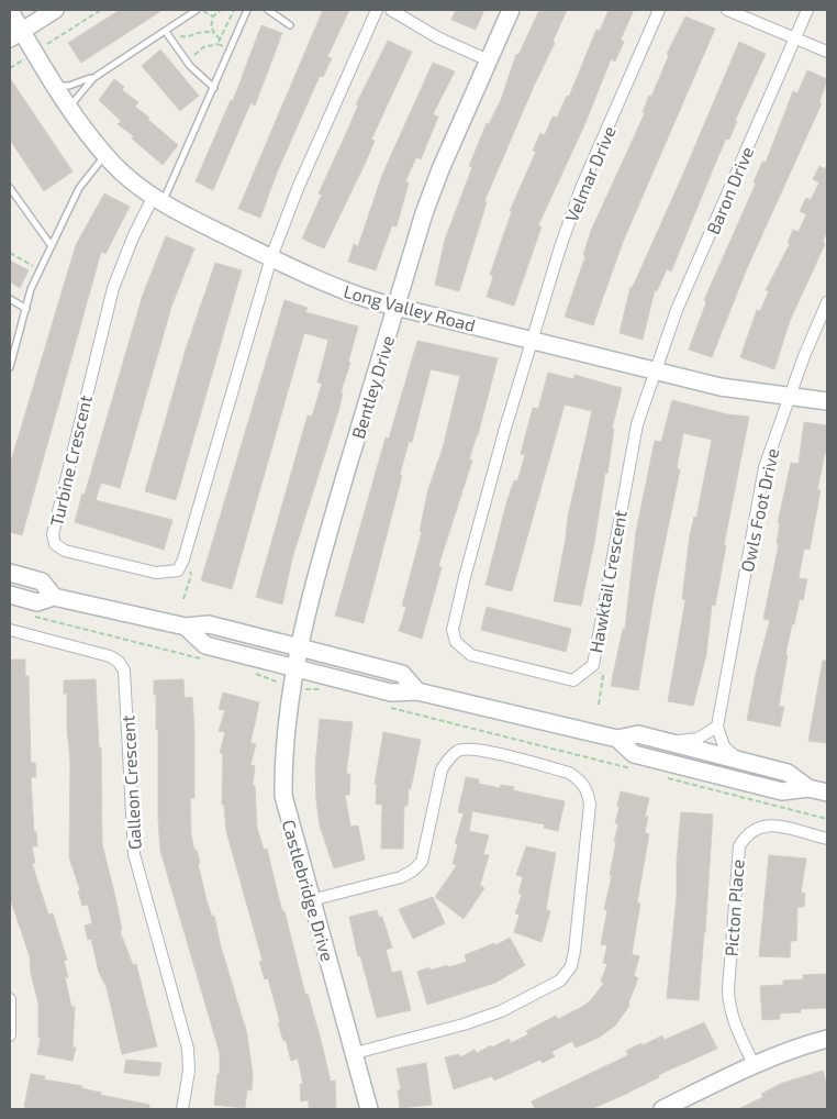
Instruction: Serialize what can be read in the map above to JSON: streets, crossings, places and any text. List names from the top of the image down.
{
  "streets": {
    "street": [
      "Velmar Drive",
      "Baron Drive",
      "Long Valley Road",
      "Bentley Drive",
      "Turbine Crescent",
      "Owls Foot Drive",
      "Hawktail Crescent",
      "Galleon Crescent",
      "Castlebridge Drive",
      "Picton Place"
    ]
  },
  "crossings": [
    ["Velmar Drive", "Long Valley Road"],
    ["Velmar Drive", "Hawktail Crescent"],
    ["Baron Drive", "Long Valley Road"],
    ["Baron Drive", "Hawktail Crescent"],
    ["Long Valley Road", "Bentley Drive"],
    ["Long Valley Road", "Turbine Crescent"],
    ["Long Valley Road", "Owls Foot Drive"],
    ["Long Valley Road", "Hawktail Crescent"],
    ["Bentley Drive", "Castlebridge Drive"]
  ]
}
